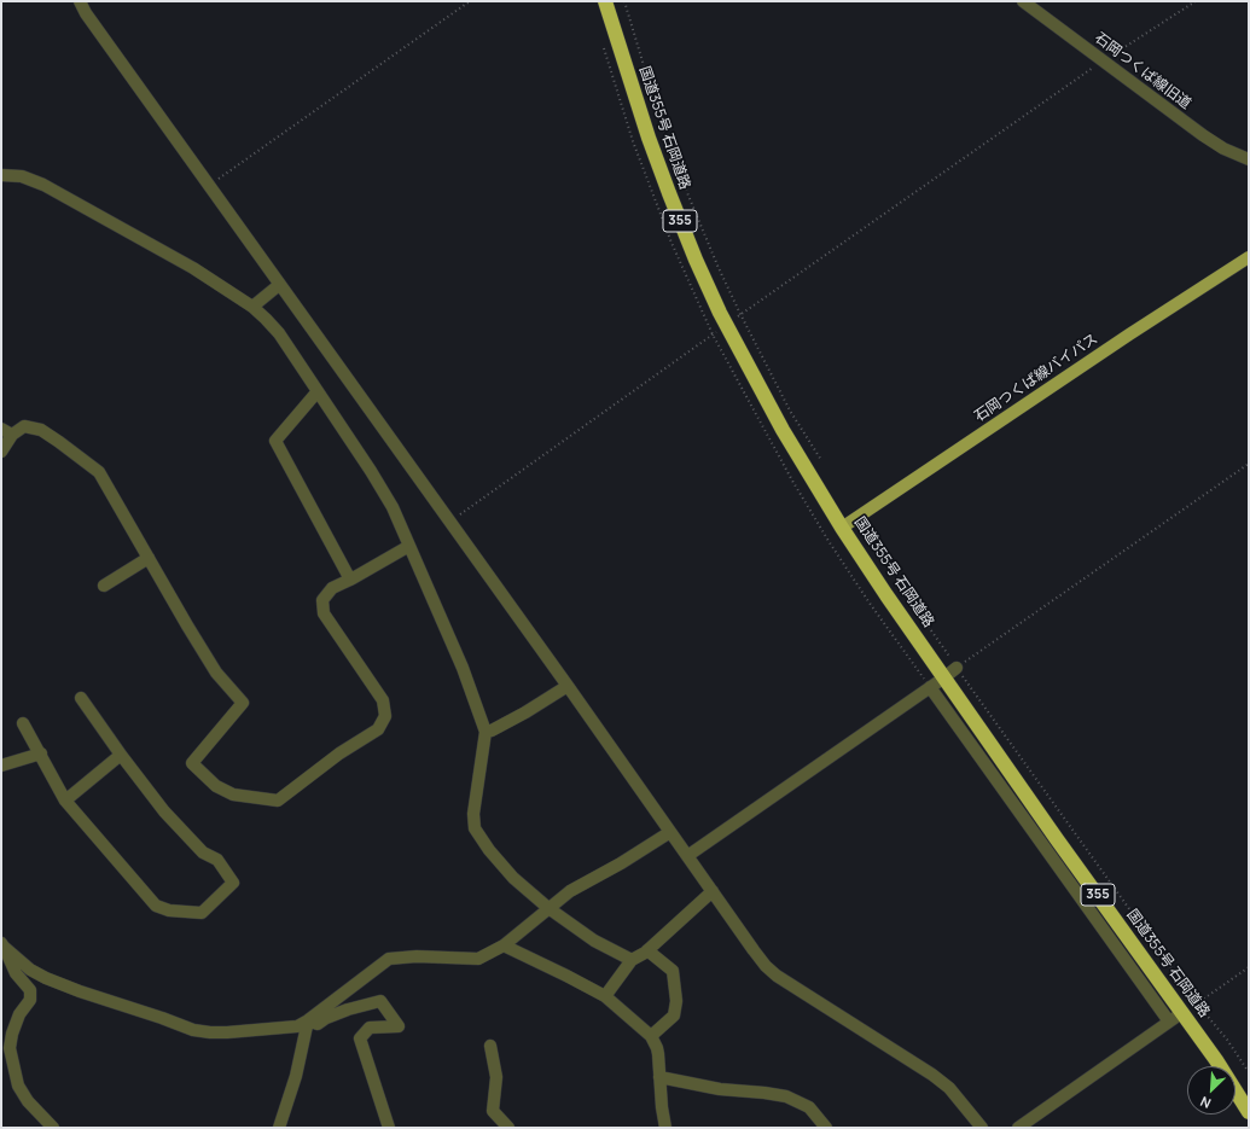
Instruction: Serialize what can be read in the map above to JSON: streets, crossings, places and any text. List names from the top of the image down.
{
  "streets": {
    "highway": ["国道355号 石岡道路", "355"],
    "main road": ["石岡つくば線バイパス"],
    "street": ["石岡つくば線旧道"]
  },
  "crossings": [
    ["国道355号 石岡道路", "石岡つくば線バイパス"]
  ],
  "north": "bottom left"
}
